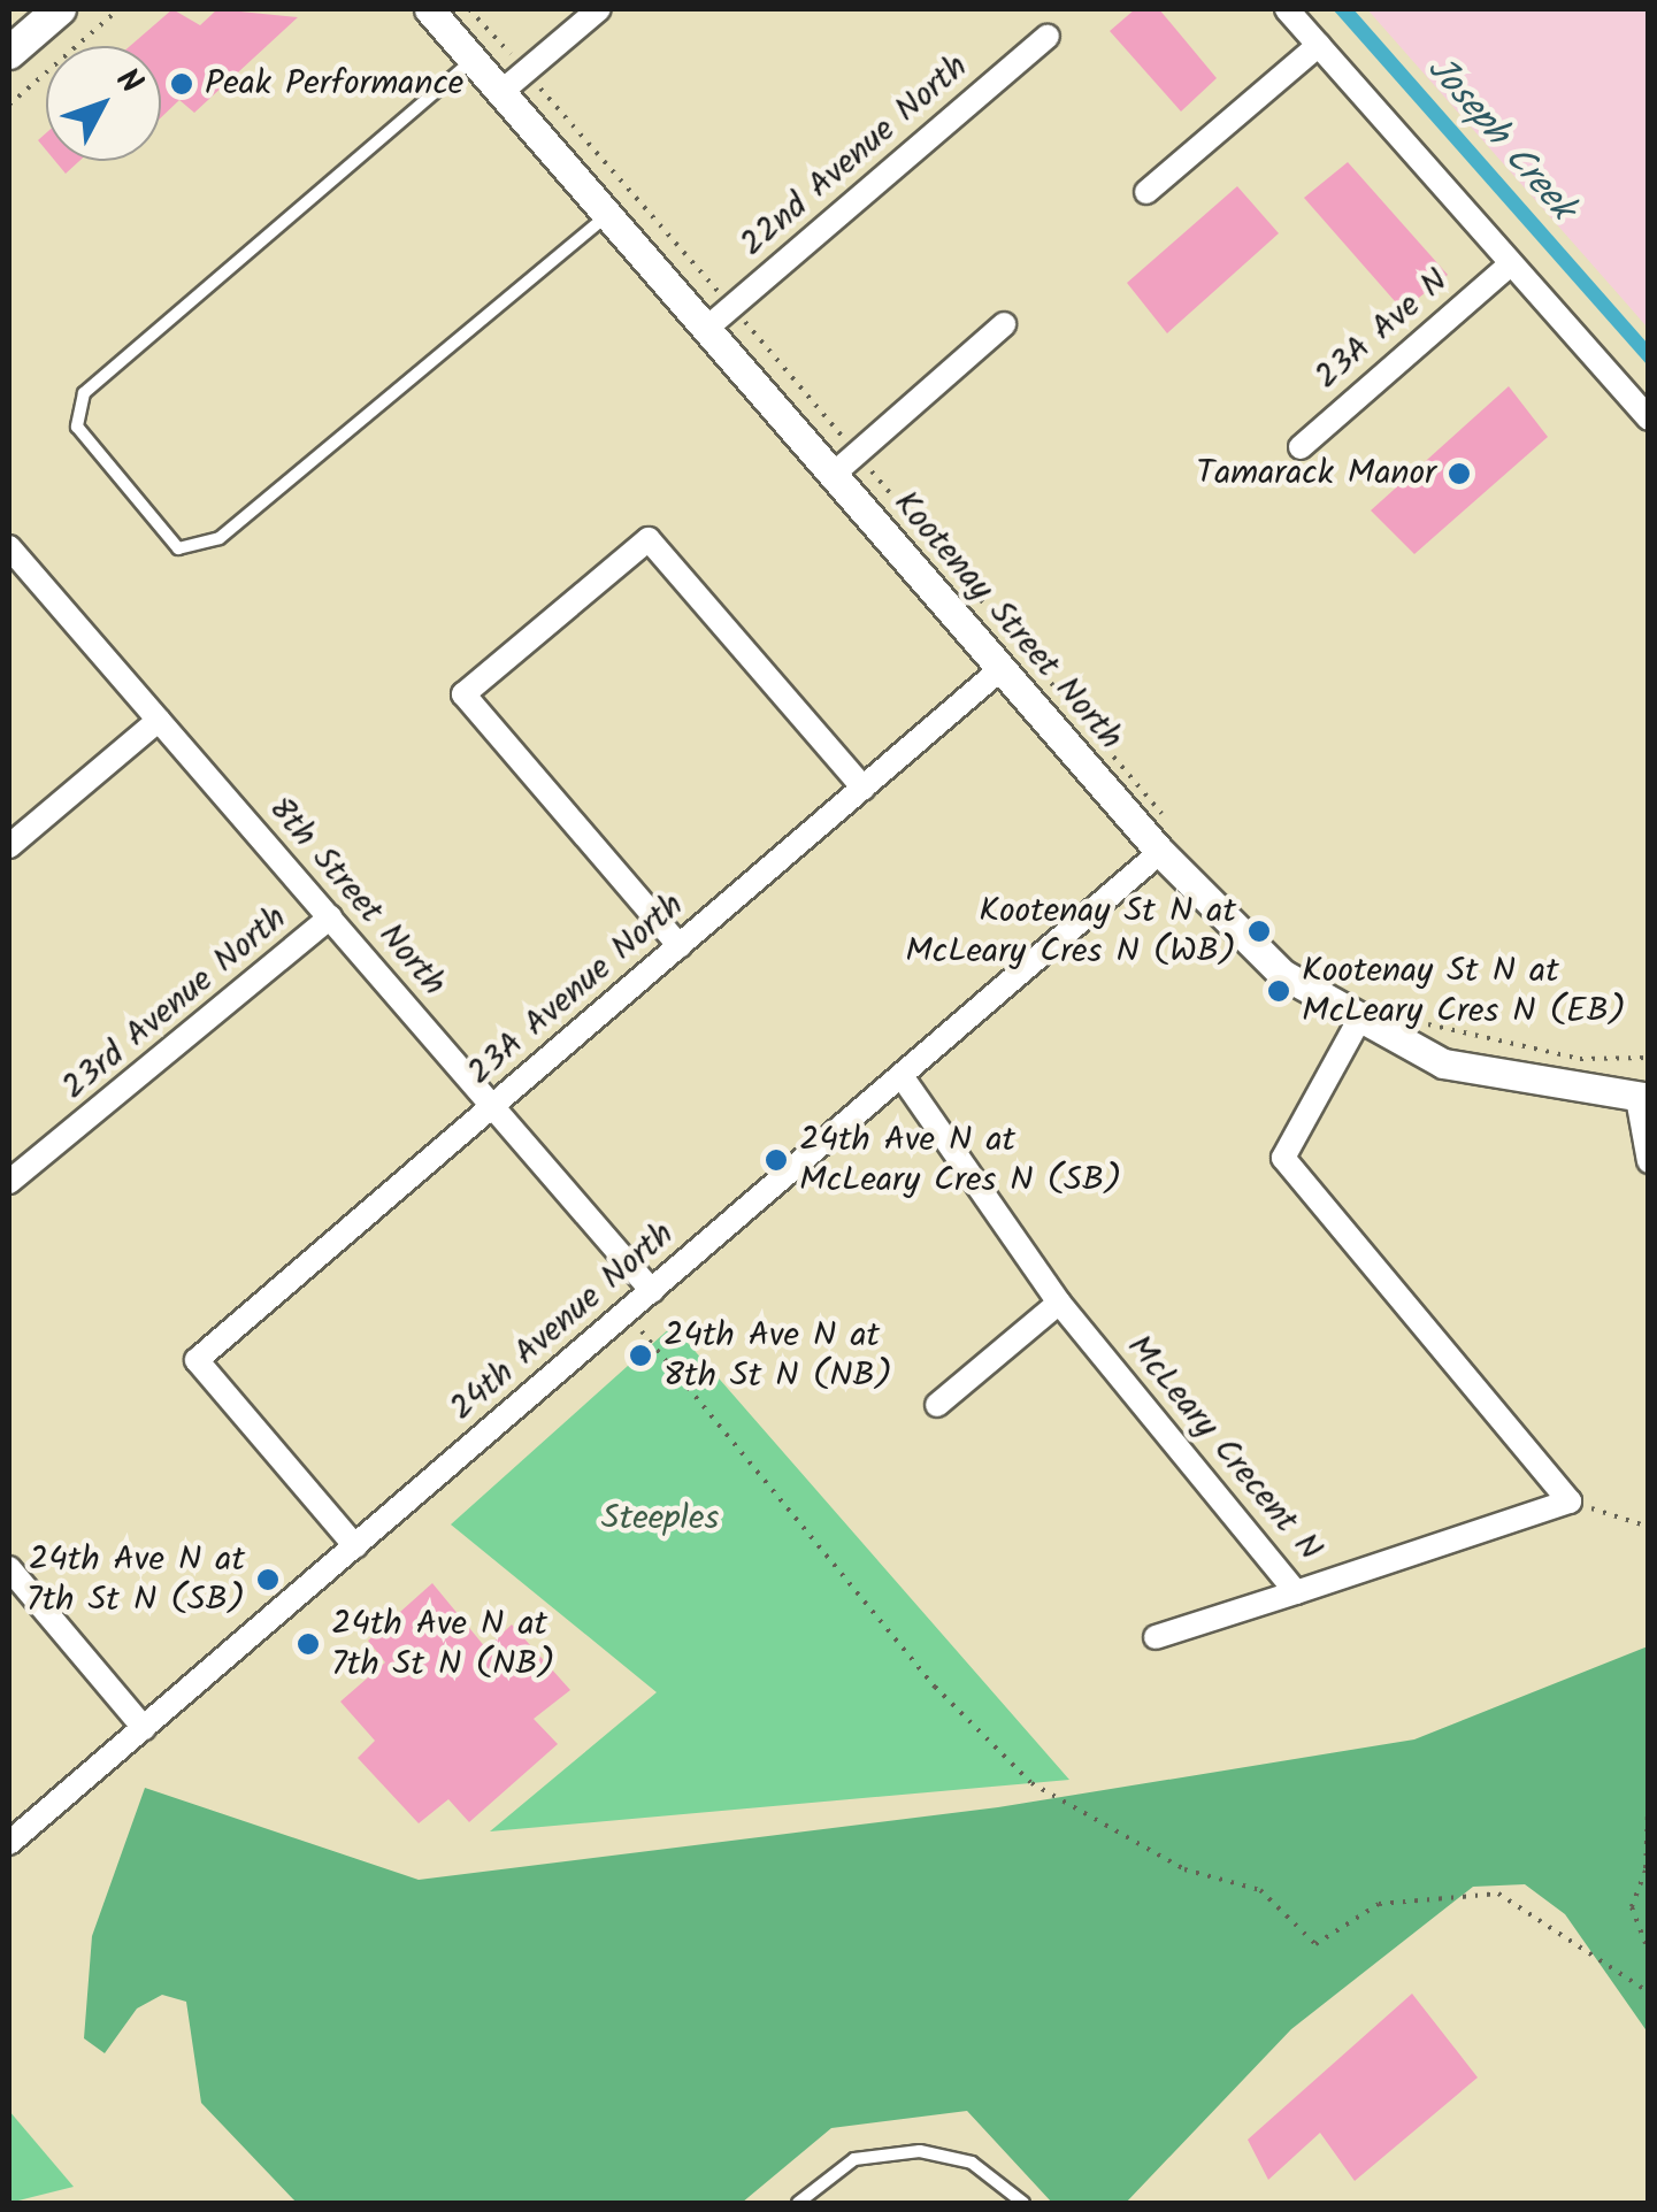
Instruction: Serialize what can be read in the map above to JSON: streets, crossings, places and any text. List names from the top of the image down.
{
  "streets": {
    "street": [
      "22nd Avenue North",
      "23A Ave N",
      "Kootenay Street North",
      "8th Street North",
      "23A Avenue North",
      "23rd Avenue North",
      "24th Avenue North",
      "McLeary Crecent N"
    ]
  },
  "crossings": [
    ["22nd Avenue North", "Kootenay Street North"],
    ["Kootenay Street North", "23A Avenue North"],
    ["Kootenay Street North", "24th Avenue North"],
    ["8th Street North", "23A Avenue North"],
    ["8th Street North", "23rd Avenue North"],
    ["8th Street North", "24th Avenue North"],
    ["23A Avenue North", "24th Avenue North"],
    ["24th Avenue North", "McLeary Crecent N"]
  ],
  "water": ["Joseph Creek"],
  "parks": ["Steeples"],
  "places": [
    "Peak Performance",
    "Tamarack Manor",
    "Kootenay St N at McLeary Cres N (WB)",
    "Kootenay St N at McLeary Cres N (EB)",
    "24th Ave N at McLeary Cres N (SB)",
    "24th Ave N at 8th St N (NB)",
    "24th Ave N at 7th St N (SB)",
    "24th Ave N at 7th St N (NB)"
  ],
  "north": "top right"
}
